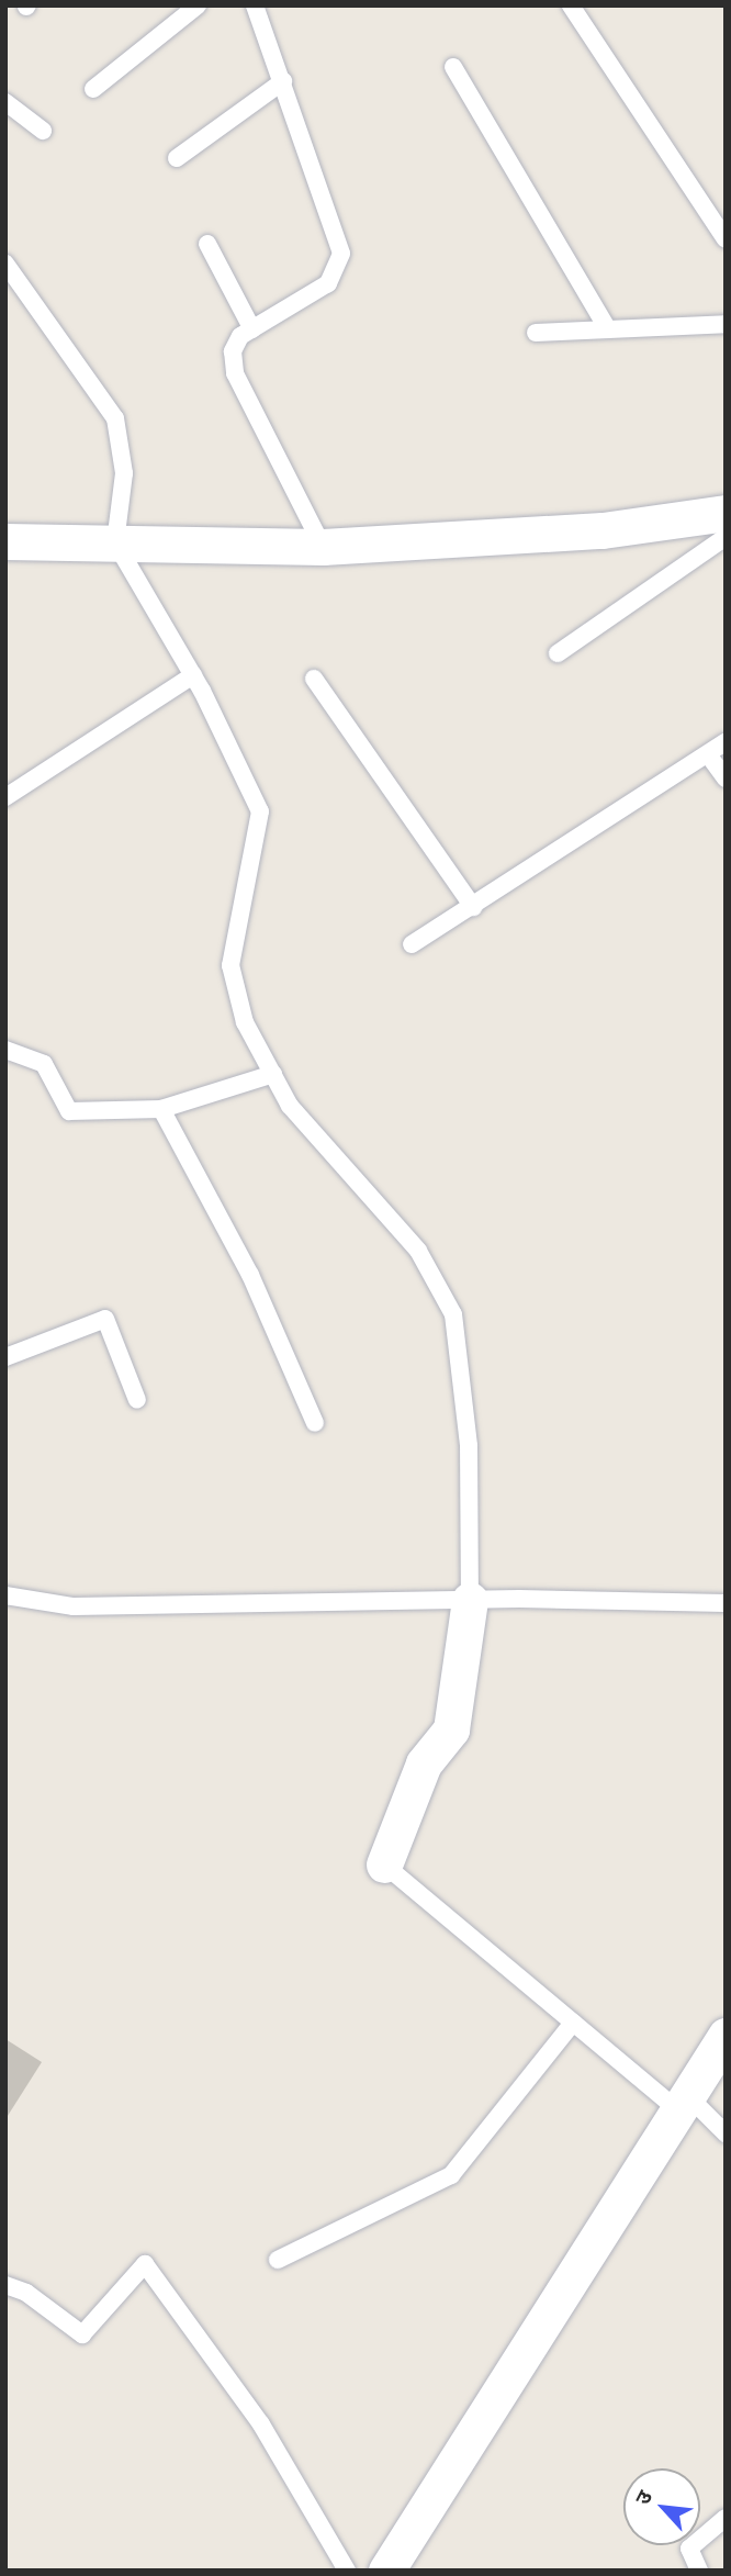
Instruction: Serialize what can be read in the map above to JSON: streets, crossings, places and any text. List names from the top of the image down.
{
  "north": "top left"
}
